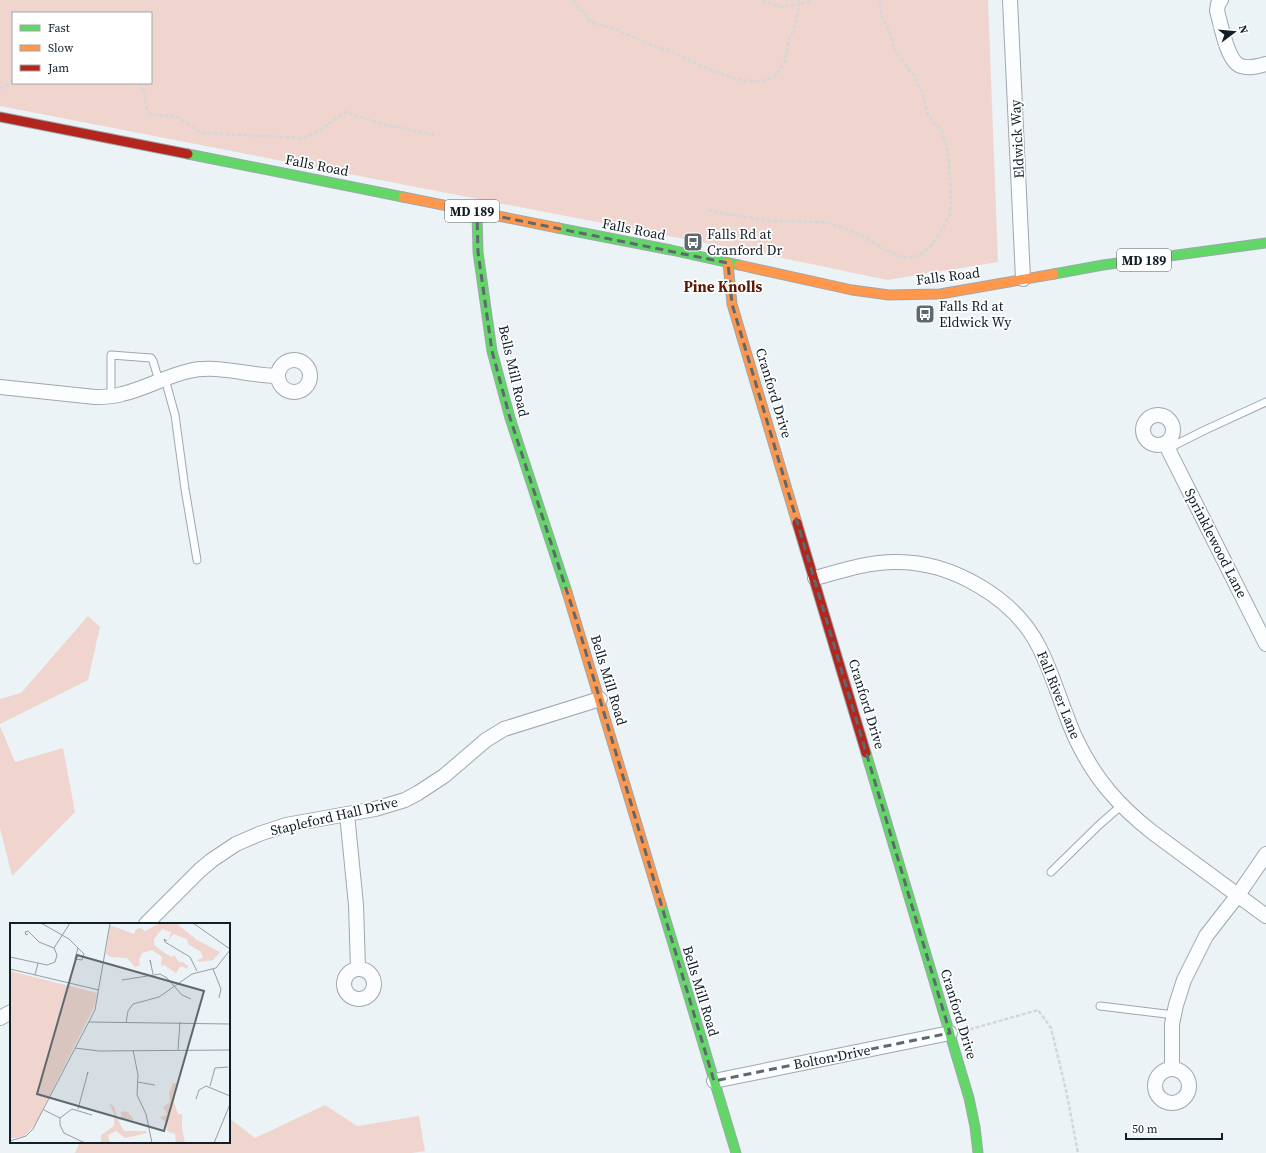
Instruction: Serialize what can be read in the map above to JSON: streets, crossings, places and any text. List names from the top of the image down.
{
  "streets": {
    "street": [
      "Eldwick Way",
      "Falls Road",
      "MD 189",
      "Bells Mill Road",
      "Cranford Drive",
      "Sprinklewood Lane",
      "Fall River Lane",
      "Stapleford Hall Drive",
      "Bolton Drive"
    ]
  },
  "crossings": [
    ["Eldwick Way", "Falls Road"],
    ["Falls Road", "Bells Mill Road"],
    ["Falls Road", "Cranford Drive"],
    ["Bells Mill Road", "Stapleford Hall Drive"],
    ["Bells Mill Road", "Bolton Drive"],
    ["Cranford Drive", "Fall River Lane"],
    ["Cranford Drive", "Bolton Drive"]
  ],
  "districts": ["Pine Knolls"],
  "places": {
    "bus stop": ["Falls Rd at Cranford Dr", "Falls Rd at Eldwick Wy"]
  },
  "legend": ["Fast", "Slow", "Jam"],
  "scale_bar": "50 m",
  "north": "right"
}
